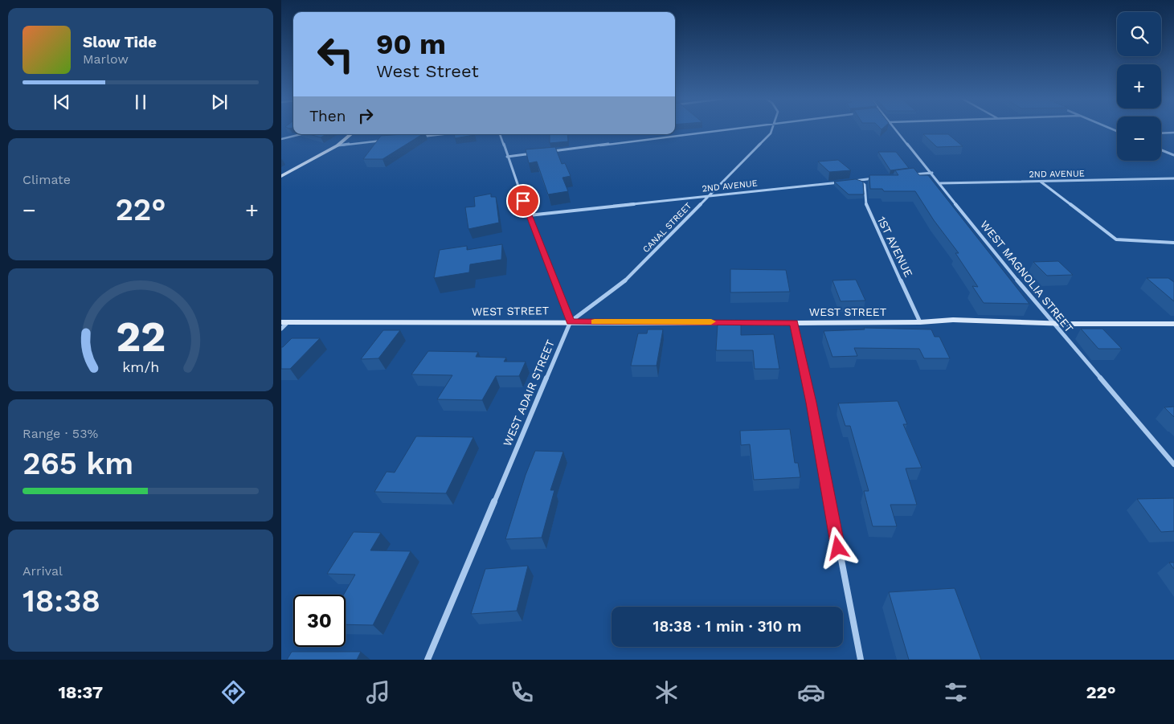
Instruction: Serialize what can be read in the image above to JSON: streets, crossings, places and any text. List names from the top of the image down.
{
  "streets": {
    "street": [
      "2ND AVENUE",
      "CANAL STREET",
      "1ST AVENUE",
      "WEST MAGNOLIA STREET",
      "WEST STREET",
      "WEST ADAIR STREET"
    ]
  },
  "crossings": [
    ["2ND AVENUE", "CANAL STREET"],
    ["2ND AVENUE", "WEST MAGNOLIA STREET"],
    ["CANAL STREET", "WEST STREET"],
    ["CANAL STREET", "WEST ADAIR STREET"],
    ["1ST AVENUE", "WEST STREET"],
    ["WEST MAGNOLIA STREET", "WEST STREET"],
    ["WEST STREET", "WEST ADAIR STREET"]
  ],
  "page": {
    "map_buttons": ["+", "−"],
    "turn": ["90 m", "West Street"],
    "song": ["Slow Tide", "Marlow"],
    "then": "Then",
    "tile": [
      "Climate",
      ["Range · 53%", "265 km"],
      ["Arrival", "18:38"]
    ],
    "heat": ["−", "22°", "+"],
    "limit": "30",
    "trip": "18:38 · 1 min · 310 m",
    "tabs": ["18:37", "22°"],
    "gauge": ["22", "km/h"]
  }
}
